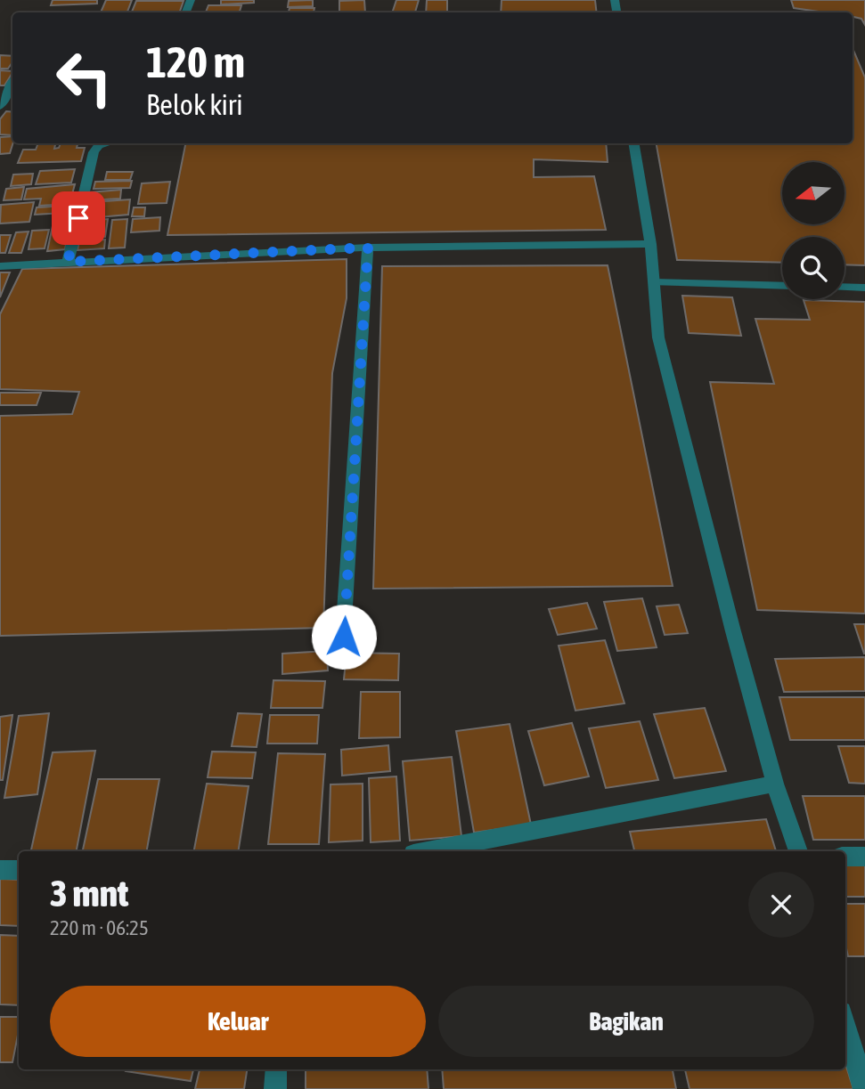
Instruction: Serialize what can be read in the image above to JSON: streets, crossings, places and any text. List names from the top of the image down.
{
  "north": "left",
  "page": {
    "turn": ["120 m", "Belok kiri"],
    "heading": ["3 mnt", "220 m · 06:25"],
    "buttons": ["Keluar", "Bagikan"]
  }
}
